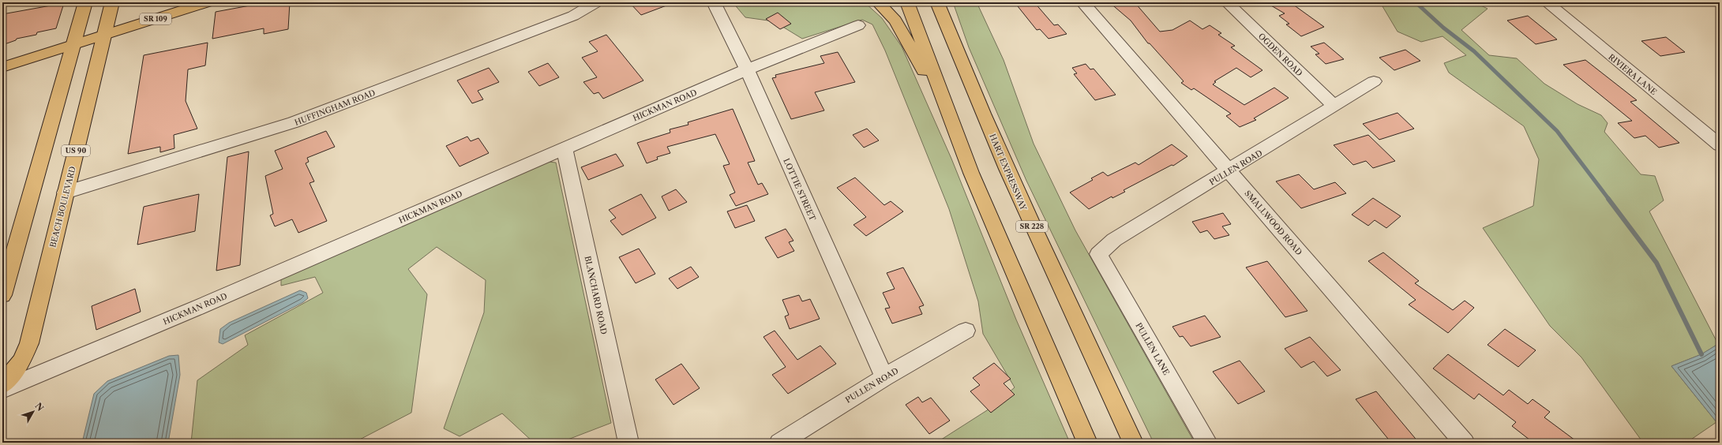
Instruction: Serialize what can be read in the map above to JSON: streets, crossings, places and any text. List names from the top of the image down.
{
  "streets": {
    "main road": [
      "SR 109",
      "US 90",
      "HART EXPRESSWAY",
      "BEACH BOULEVARD",
      "SR 228"
    ],
    "street": [
      "OGDEN ROAD",
      "RIVIERA LANE",
      "HICKMAN ROAD",
      "HUFFINGHAM ROAD",
      "PULLEN ROAD",
      "LOTTIE STREET",
      "SMALLWOOD ROAD",
      "BLANCHARD ROAD",
      "PULLEN LANE"
    ]
  },
  "crossings": [
    ["SR 109", "BEACH BOULEVARD"],
    ["OGDEN ROAD", "PULLEN ROAD"],
    ["HICKMAN ROAD", "LOTTIE STREET"],
    ["HICKMAN ROAD", "BLANCHARD ROAD"],
    ["HUFFINGHAM ROAD", "BEACH BOULEVARD"],
    ["PULLEN ROAD", "LOTTIE STREET"],
    ["PULLEN ROAD", "SMALLWOOD ROAD"],
    ["PULLEN ROAD", "PULLEN LANE"]
  ],
  "north": "top right"
}
